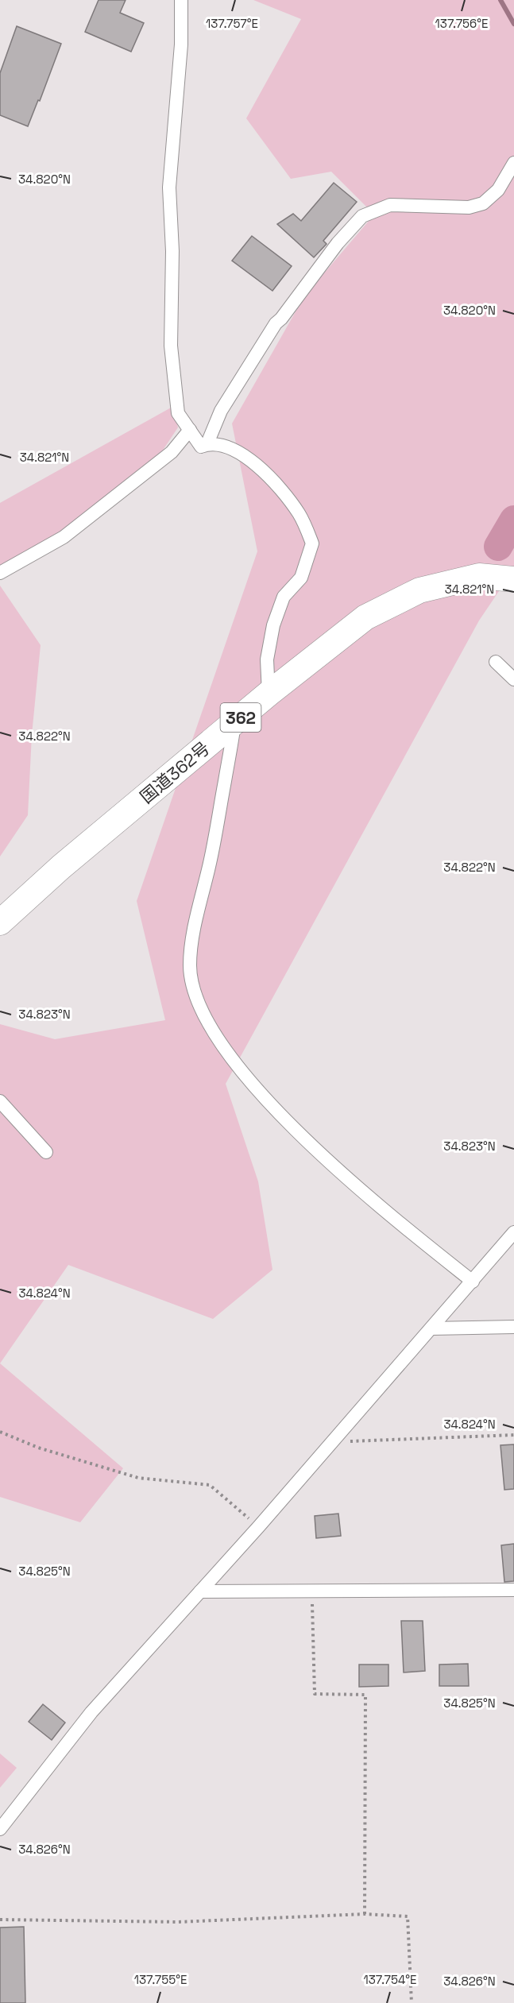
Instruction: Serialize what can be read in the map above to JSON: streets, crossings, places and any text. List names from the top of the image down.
{
  "streets": {
    "highway": ["362", "国道362号"]
  },
  "coordinates": [
    "137.757°E",
    "137.756°E",
    "34.820°N",
    "34.821°N",
    "34.822°N",
    "34.823°N",
    "34.824°N",
    "34.825°N",
    "34.826°N",
    "137.755°E",
    "137.754°E"
  ]
}
